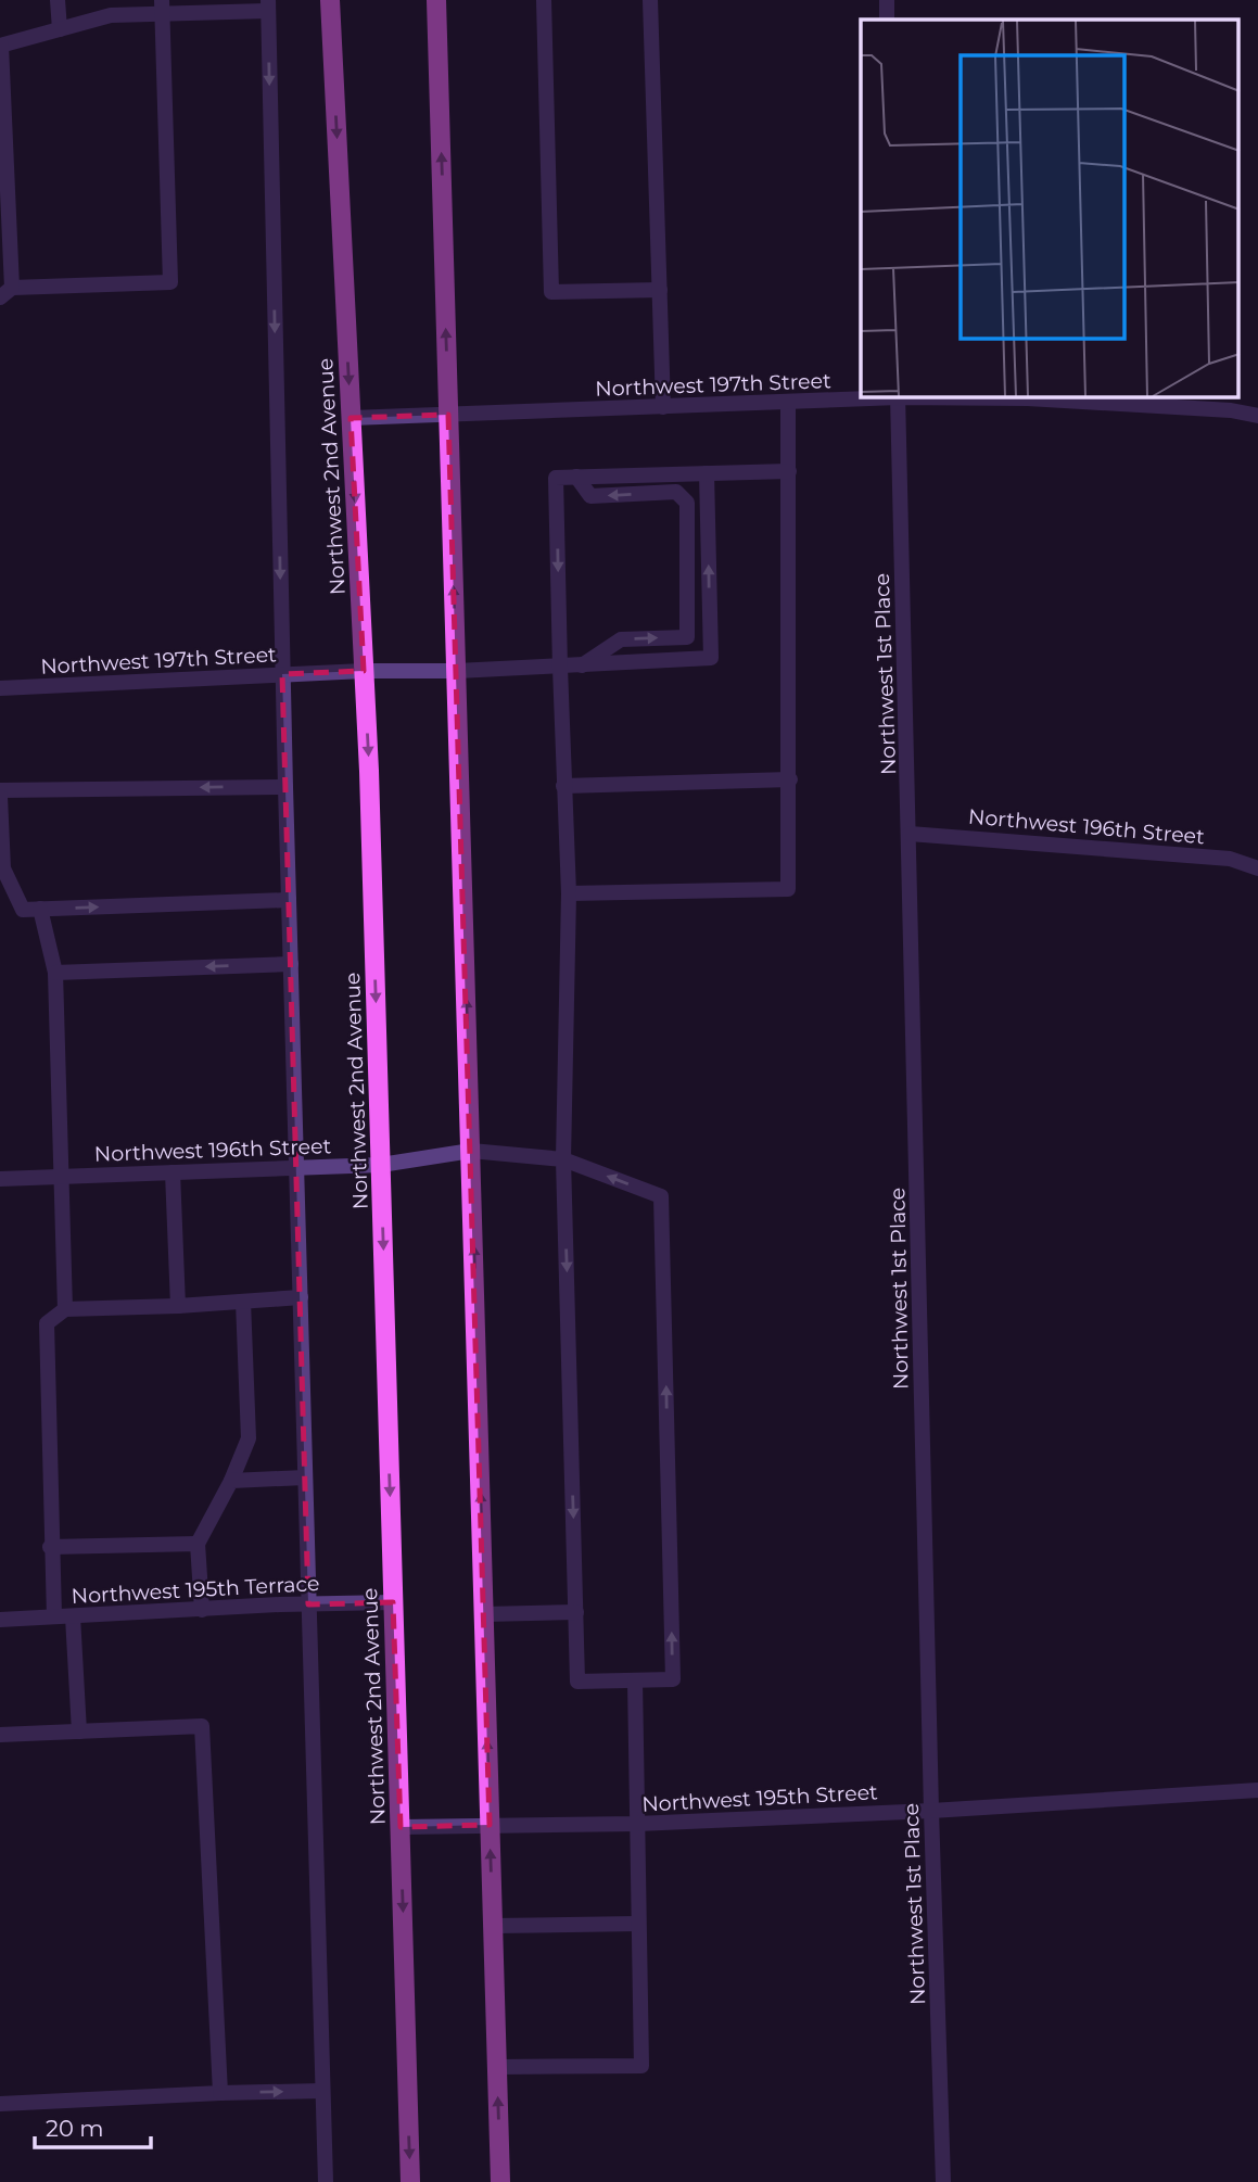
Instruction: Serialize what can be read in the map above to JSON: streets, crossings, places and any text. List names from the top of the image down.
{
  "streets": {
    "main road": ["Northwest 2nd Avenue"],
    "street": [
      "Northwest 197th Street",
      "Northwest 1st Place",
      "Northwest 196th Street",
      "Northwest 195th Terrace",
      "Northwest 195th Street"
    ]
  },
  "crossings": [
    ["Northwest 197th Street", "Northwest 2nd Avenue"],
    ["Northwest 2nd Avenue", "Northwest 196th Street"],
    ["Northwest 2nd Avenue", "Northwest 195th Terrace"],
    ["Northwest 2nd Avenue", "Northwest 195th Street"],
    ["Northwest 1st Place", "Northwest 196th Street"],
    ["Northwest 1st Place", "Northwest 195th Street"]
  ],
  "scale_bar": "20 m"
}
